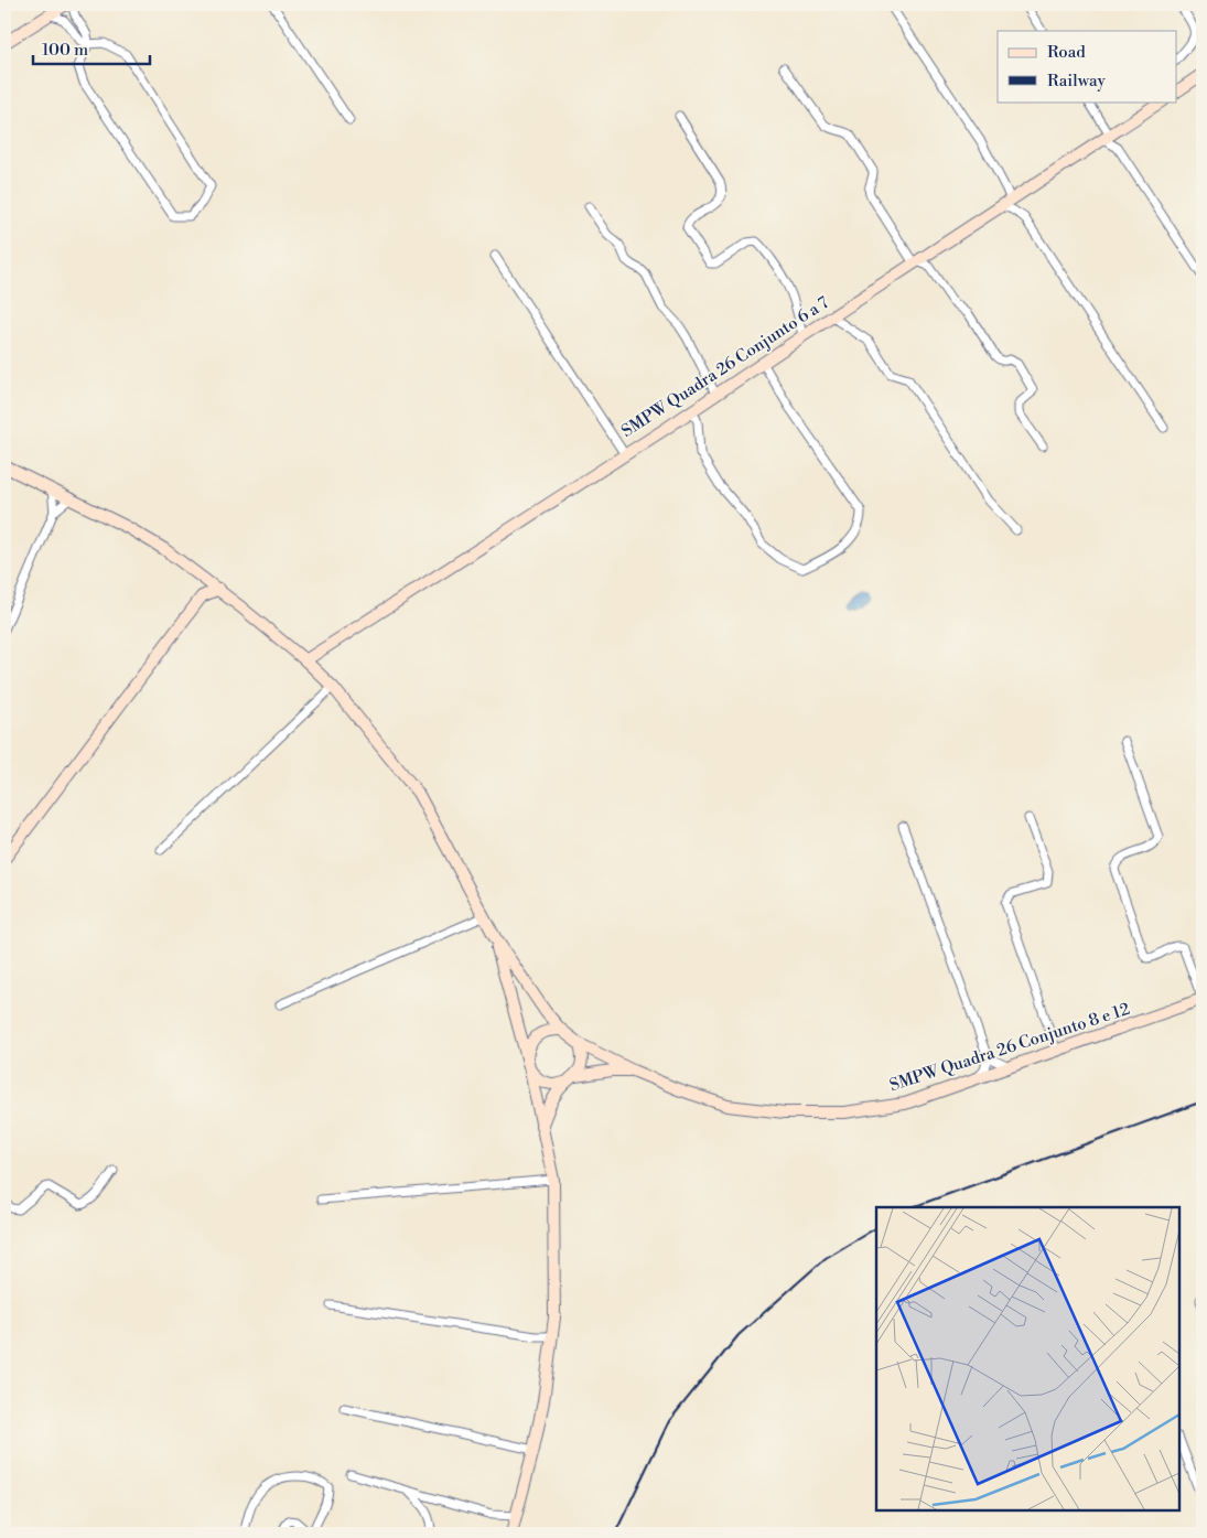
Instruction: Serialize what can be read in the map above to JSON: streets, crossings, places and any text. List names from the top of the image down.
{
  "streets": {
    "street": ["SMPW Quadra 26 Conjunto 6 a 7", "SMPW Quadra 26 Conjunto 8 e 12"]
  },
  "legend": ["Road", "Railway"],
  "scale_bar": "100 m"
}
